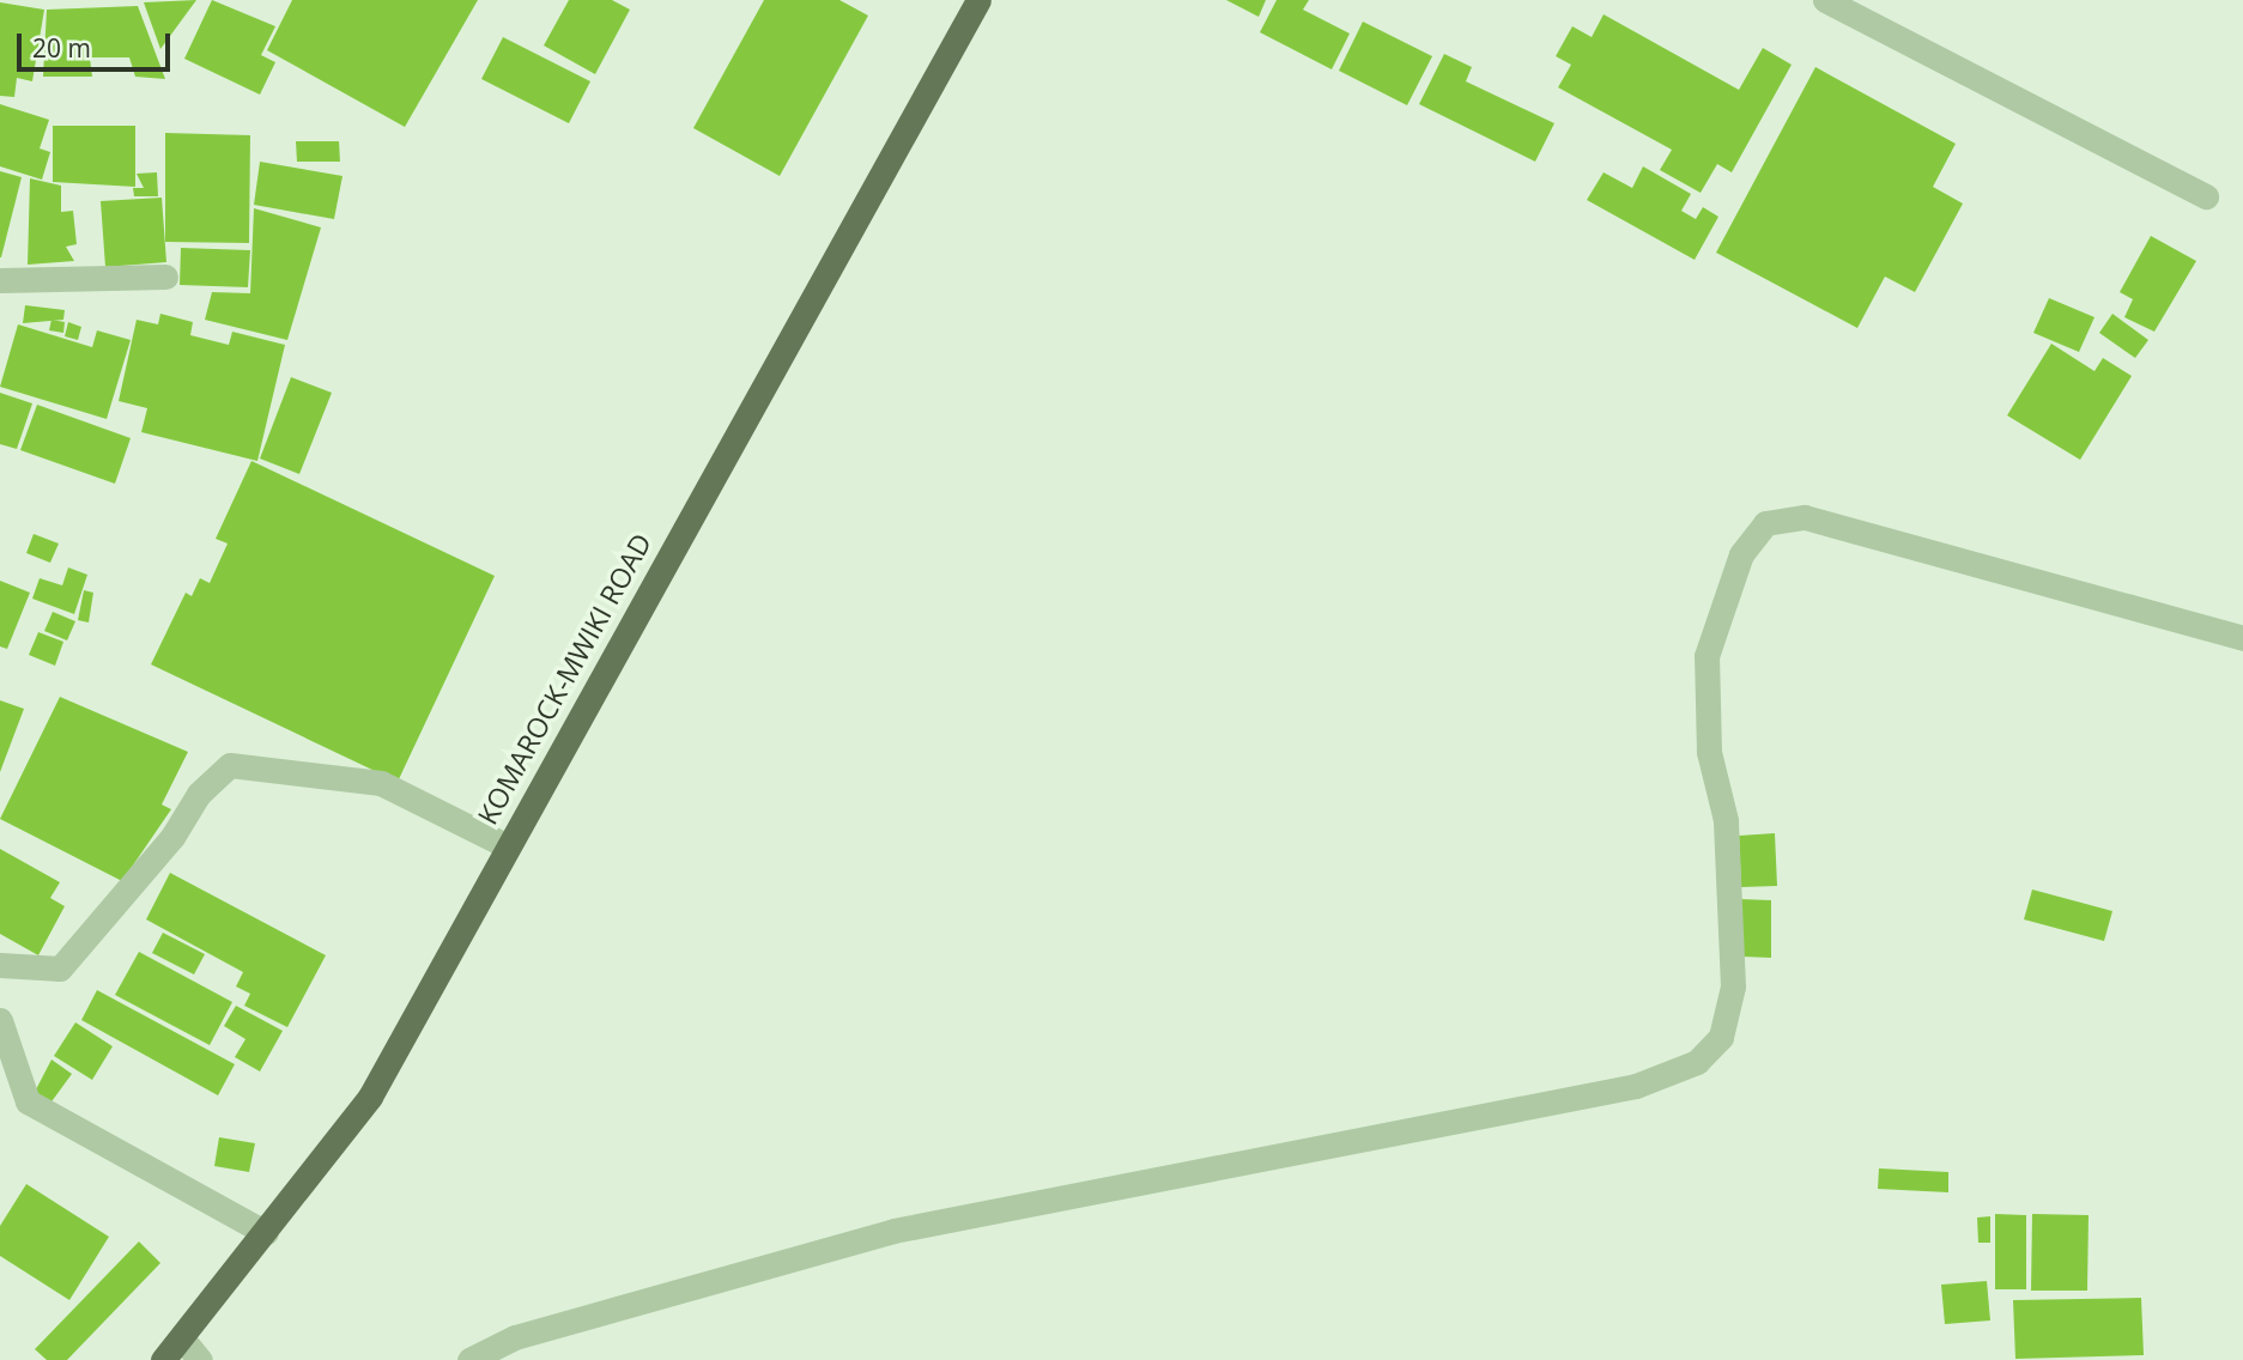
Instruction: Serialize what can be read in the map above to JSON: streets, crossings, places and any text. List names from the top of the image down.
{
  "streets": {
    "main road": ["KOMAROCK-MWIKI ROAD"]
  },
  "scale_bar": "20 m"
}
